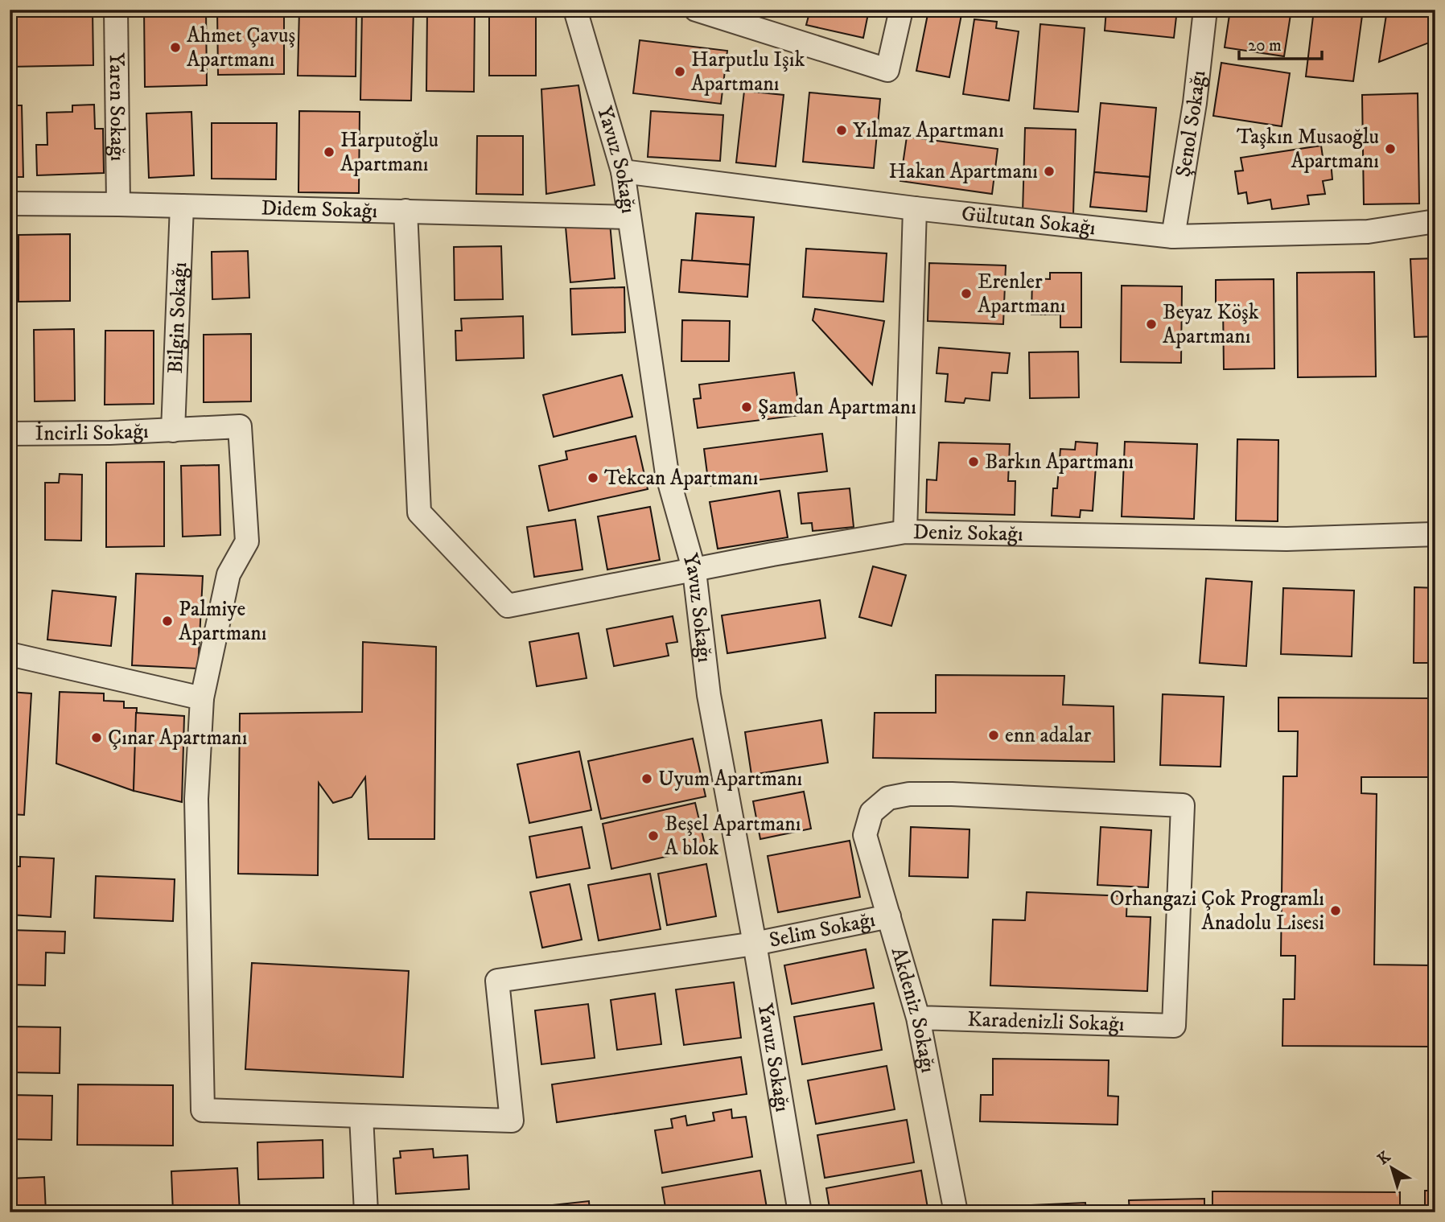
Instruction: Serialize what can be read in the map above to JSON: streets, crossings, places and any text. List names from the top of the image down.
{
  "streets": {
    "street": [
      "Yaren Sokağı",
      "Şenol Sokağı",
      "Yavuz Sokağı",
      "Didem Sokağı",
      "Gültutan Sokağı",
      "Bilgin Sokağı",
      "İncirli Sokağı",
      "Deniz Sokağı",
      "Selim Sokağı",
      "Akdeniz Sokağı",
      "Karadenizli Sokağı"
    ]
  },
  "crossings": [
    ["Yaren Sokağı", "Didem Sokağı"],
    ["Şenol Sokağı", "Gültutan Sokağı"],
    ["Yavuz Sokağı", "Didem Sokağı"],
    ["Yavuz Sokağı", "Gültutan Sokağı"],
    ["Yavuz Sokağı", "Deniz Sokağı"],
    ["Yavuz Sokağı", "Selim Sokağı"],
    ["Didem Sokağı", "Bilgin Sokağı"],
    ["Didem Sokağı", "Deniz Sokağı"],
    ["Bilgin Sokağı", "İncirli Sokağı"],
    ["Selim Sokağı", "Akdeniz Sokağı"],
    ["Akdeniz Sokağı", "Karadenizli Sokağı"]
  ],
  "places": [
    "Ahmet Çavuş Apartmanı",
    "Harputlu Işık Apartmanı",
    "Yılmaz Apartmanı",
    "Taşkın Musaoğlu Apartmanı",
    "Harputoğlu Apartmanı",
    "Hakan Apartmanı",
    "Erenler Apartmanı",
    "Beyaz Köşk Apartmanı",
    "Şamdan Apartmanı",
    "Barkın Apartmanı",
    "Tekcan Apartmanı",
    "Palmiye Apartmanı",
    "enn adalar",
    "Çınar Apartmanı",
    "Uyum Apartmanı",
    "Beşel Apartmanı A blok",
    "Orhangazi Çok Programlı Anadolu Lisesi"
  ],
  "scale_bar": "20 m",
  "north": "top left"
}
